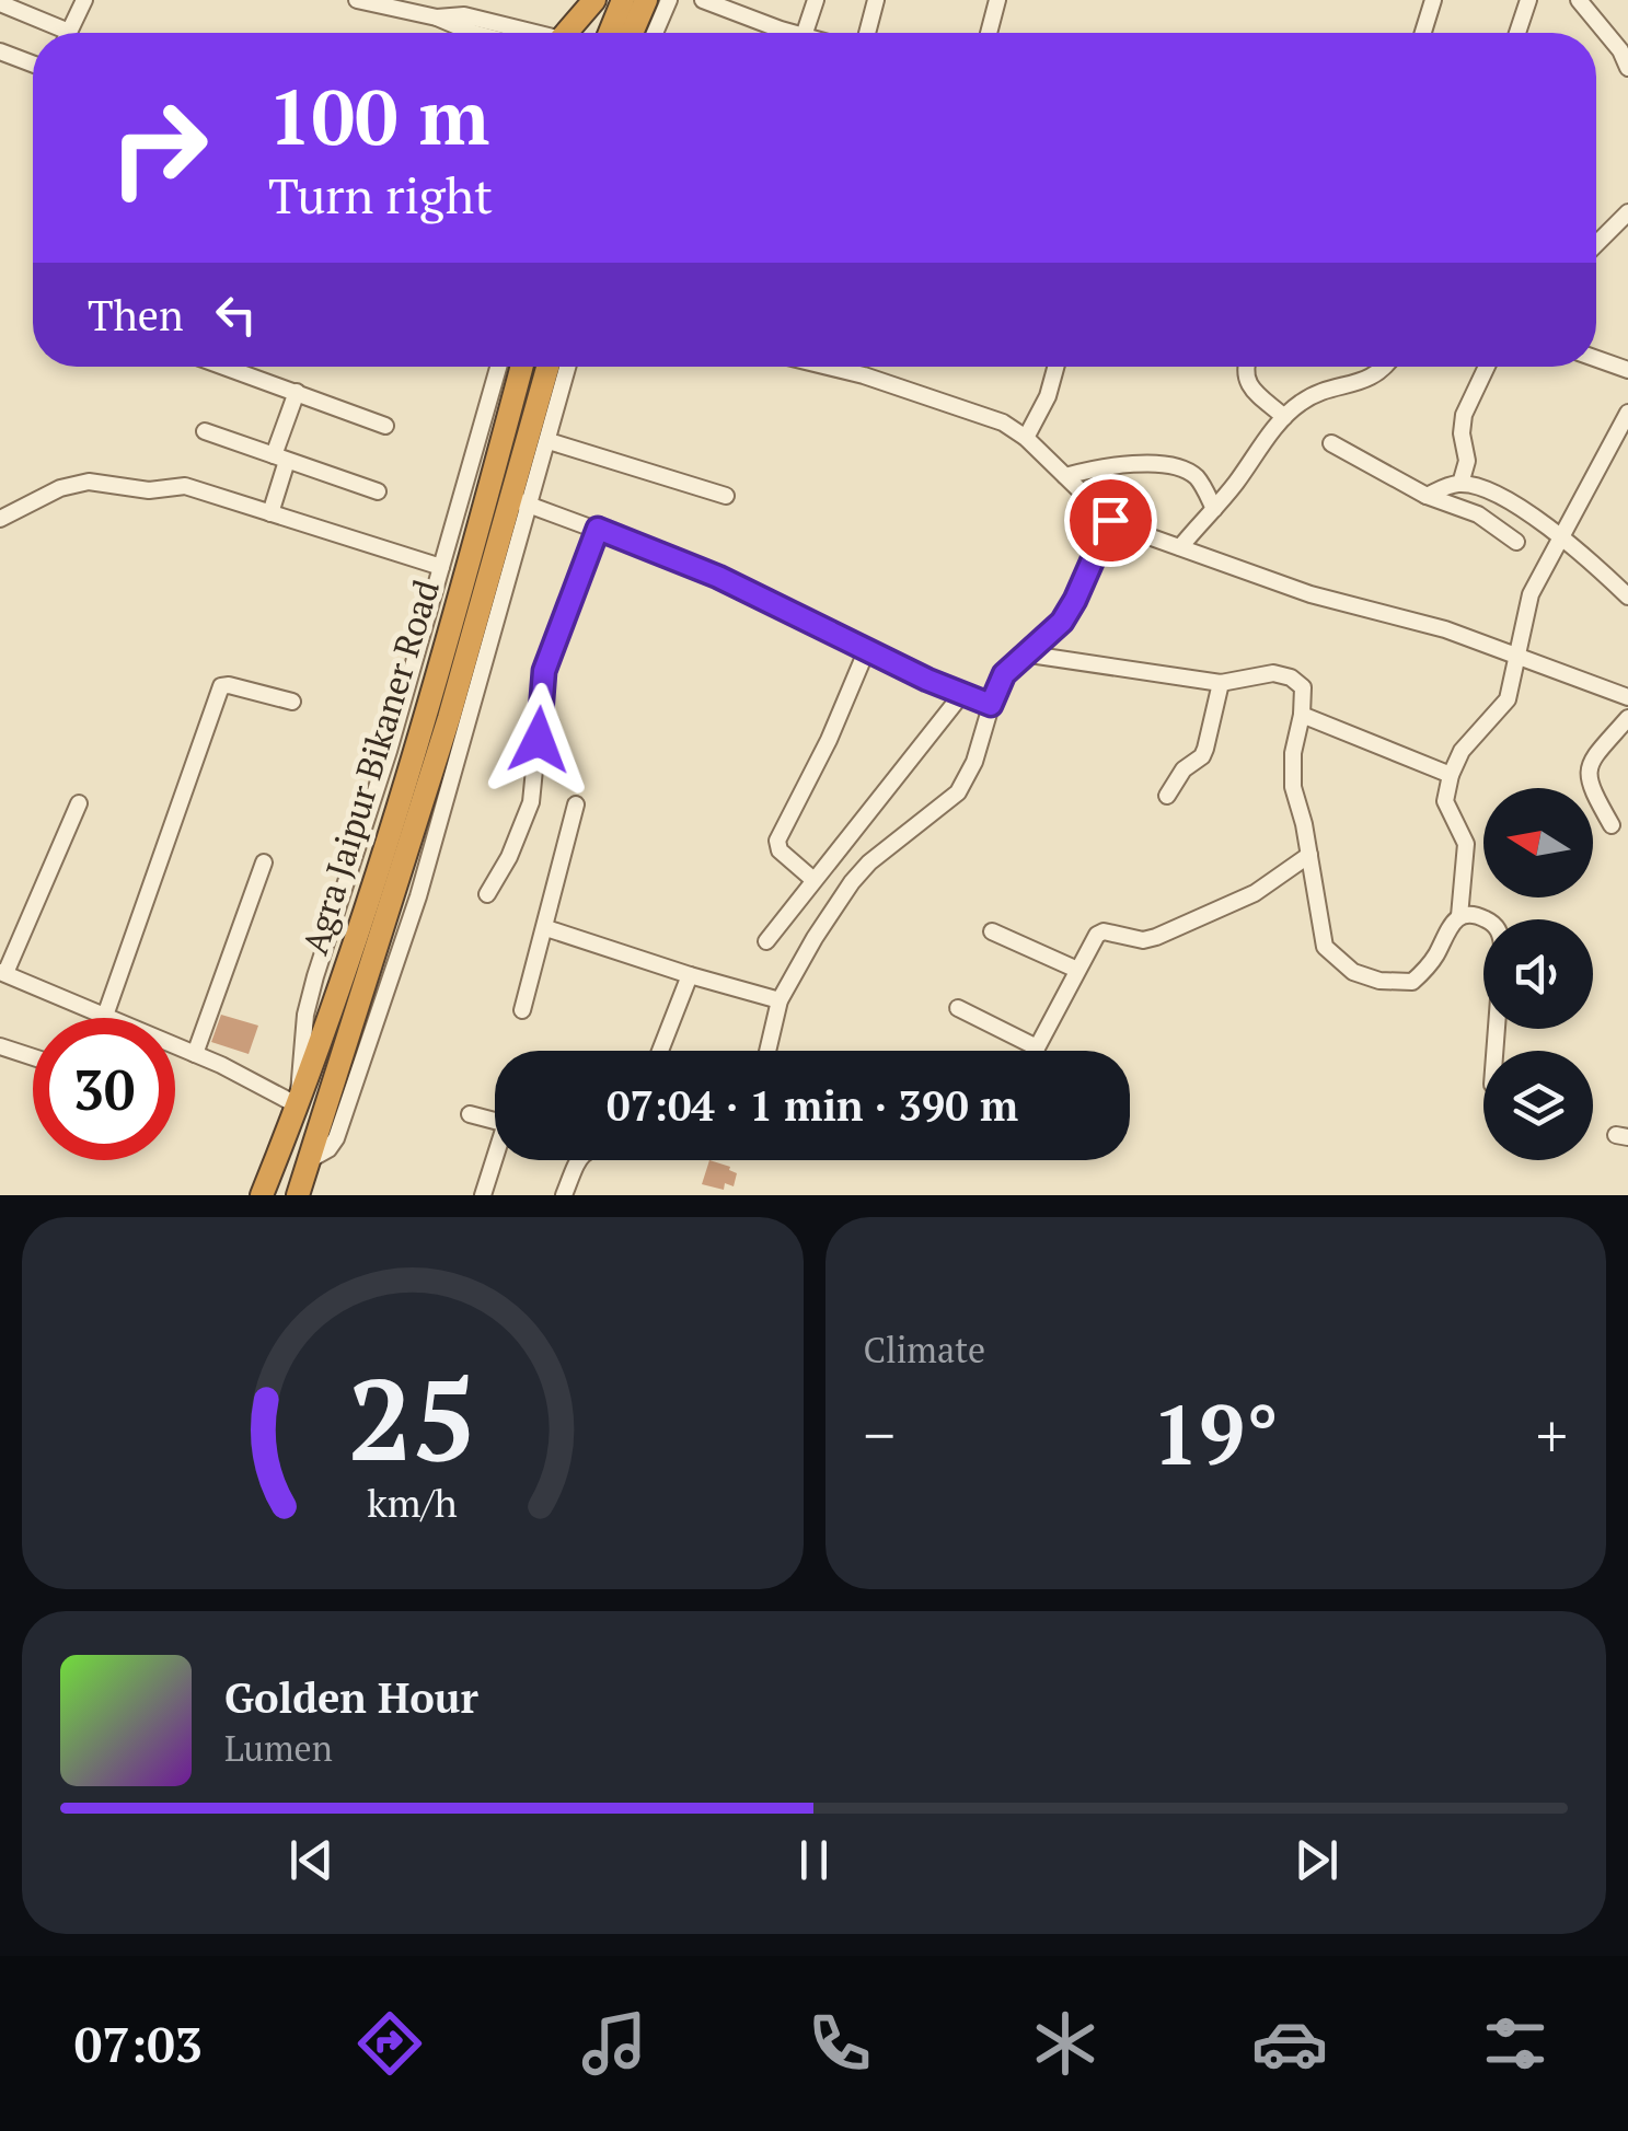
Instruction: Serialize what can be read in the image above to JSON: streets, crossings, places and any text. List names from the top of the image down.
{
  "streets": {
    "highway": ["Agra Jaipur Bikaner Road"]
  },
  "north": "left",
  "page": {
    "turn": ["100 m", "Turn right"],
    "then": "Then",
    "limit": "30",
    "trip": "07:04 · 1 min · 390 m",
    "tile": "Climate",
    "heat": ["−", "19°", "+"],
    "song": ["Golden Hour", "Lumen"],
    "tabs": "07:03",
    "gauge": ["25", "km/h"]
  }
}
